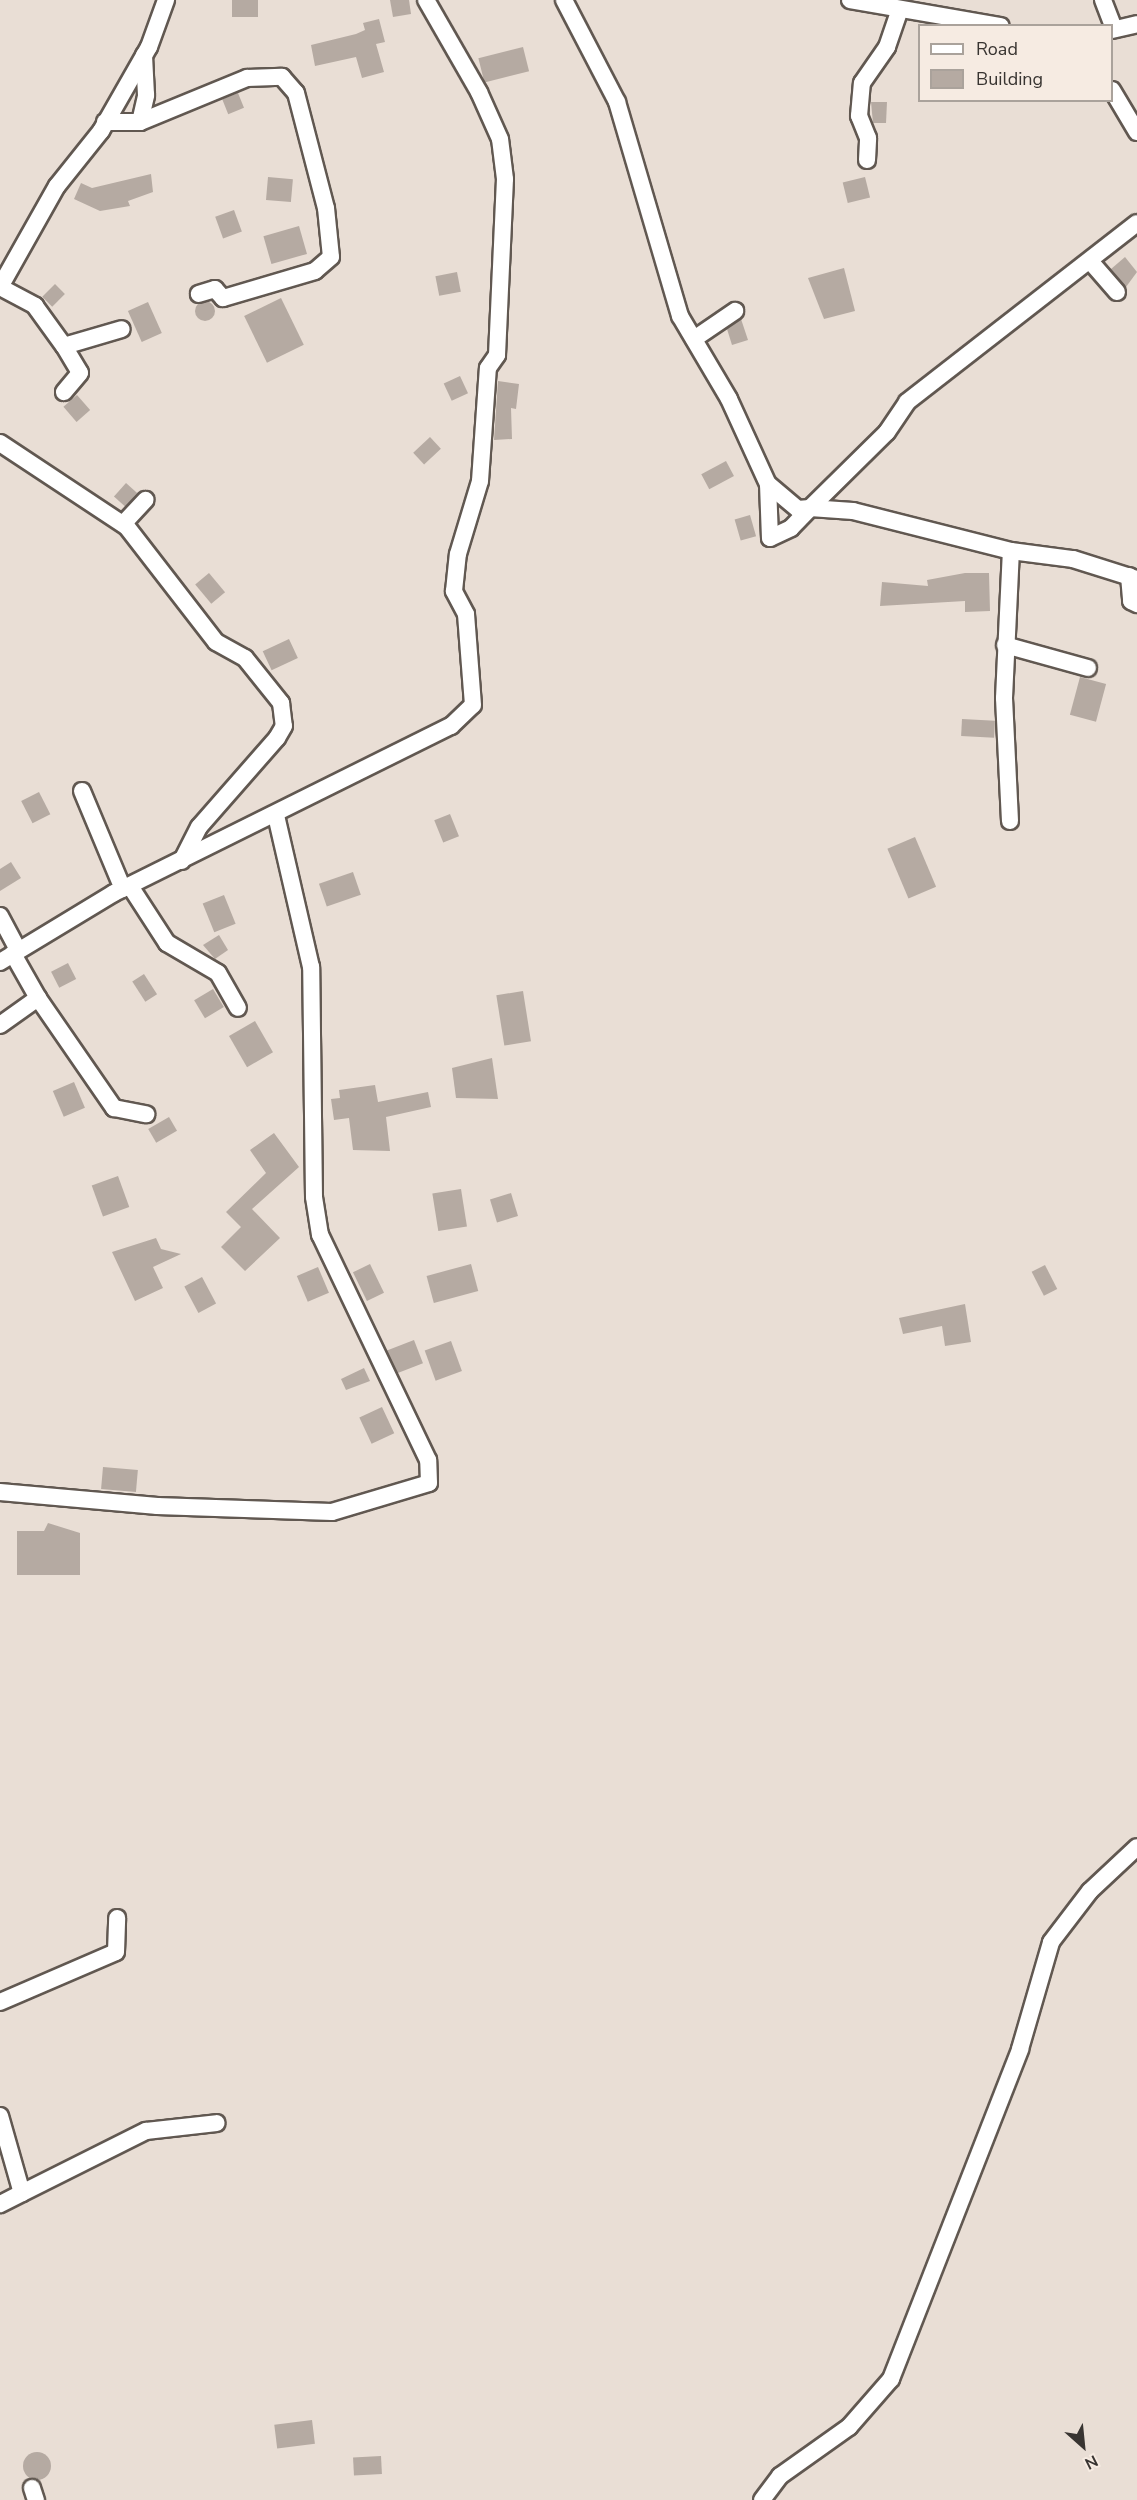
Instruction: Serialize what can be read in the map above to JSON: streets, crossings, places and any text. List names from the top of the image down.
{
  "legend": ["Road", "Building"],
  "north": "bottom right"
}
